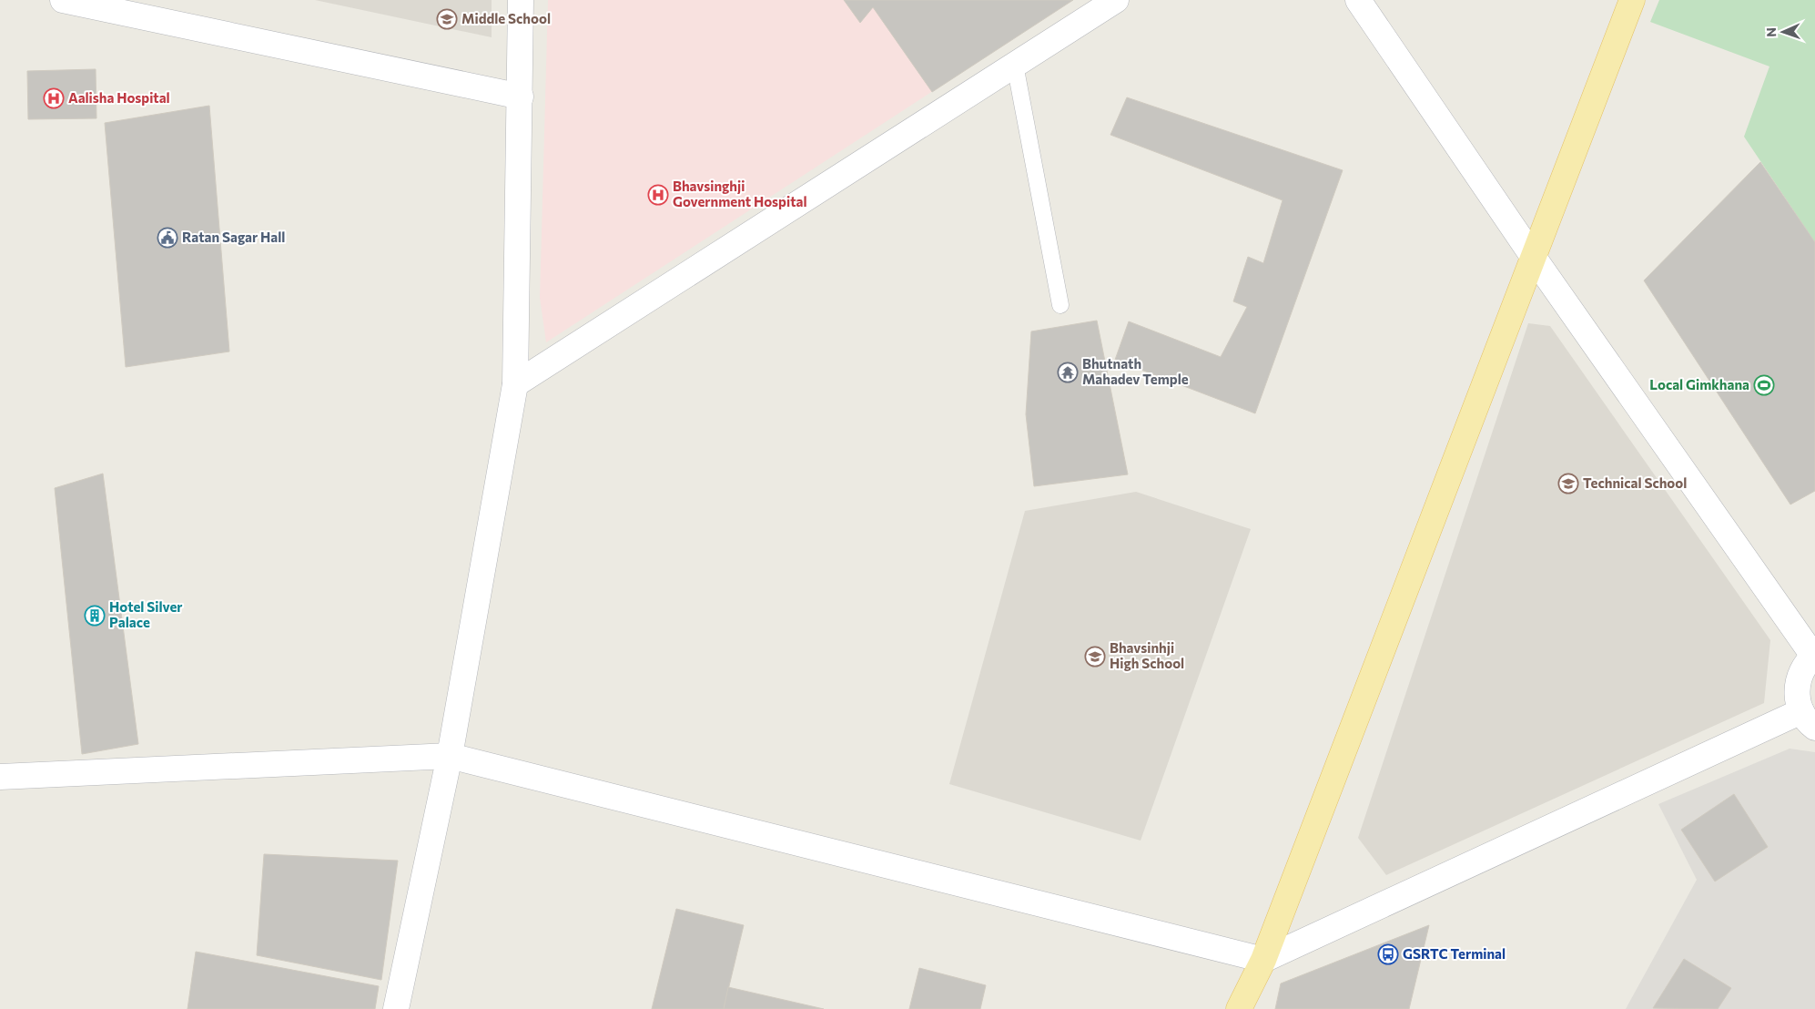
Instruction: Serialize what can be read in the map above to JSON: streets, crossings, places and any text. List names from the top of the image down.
{
  "places": {
    "school or university": ["Middle School", "Technical School", "Bhavsinhji High School"],
    "hospital": ["Aalisha Hospital", "Bhavsinghji Government Hospital"],
    "public building": ["Ratan Sagar Hall"],
    "temple": ["Bhutnath Mahadev Temple"],
    "sports": ["Local Gimkhana"],
    "building": ["Hotel Silver Palace"],
    "bus stop": ["GSRTC Terminal"]
  },
  "north": "left"
}
